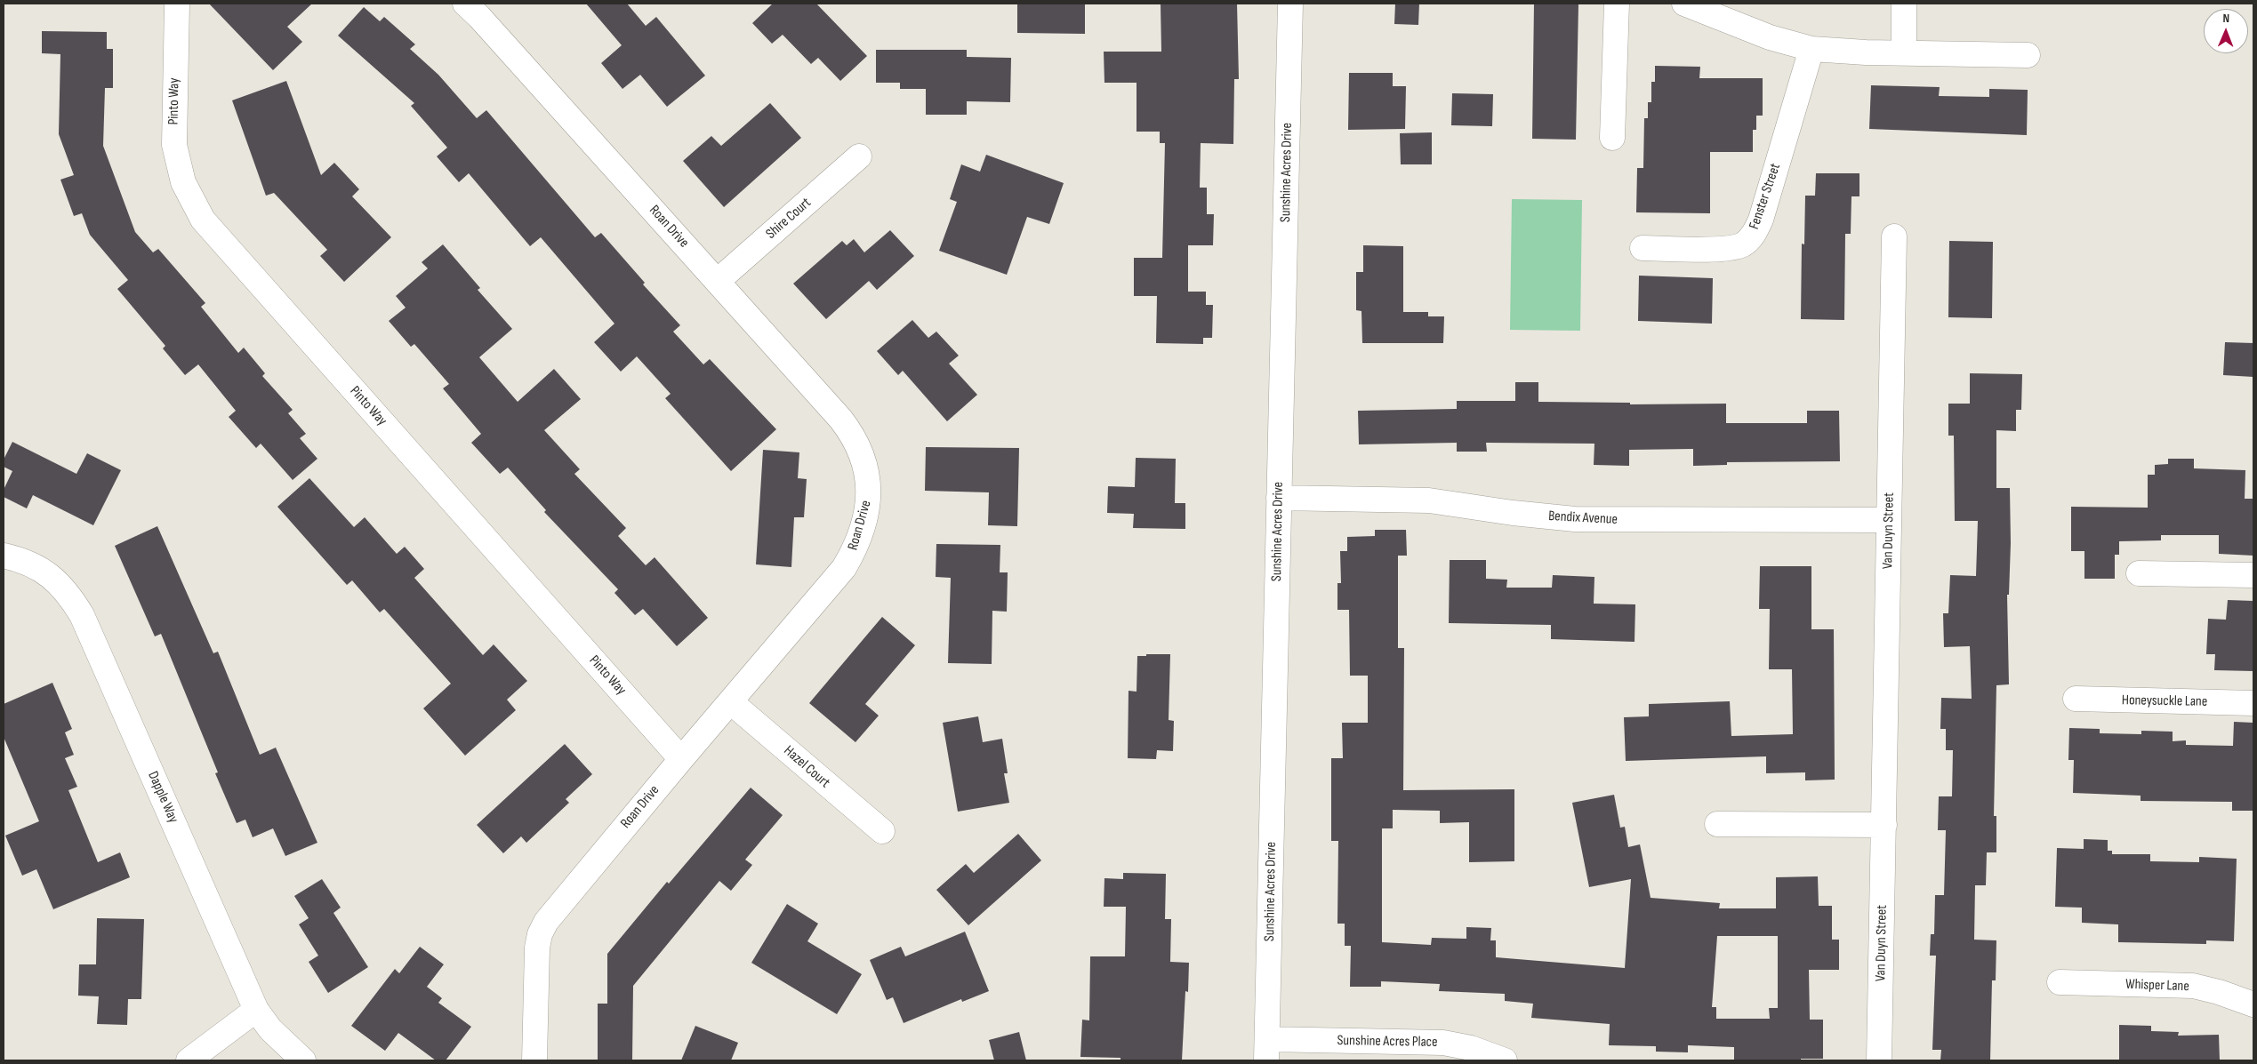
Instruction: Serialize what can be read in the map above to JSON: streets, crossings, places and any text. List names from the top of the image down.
{
  "streets": {
    "street": [
      "Pinto Way",
      "Sunshine Acres Drive",
      "Fenster Street",
      "Shire Court",
      "Roan Drive",
      "Bendix Avenue",
      "Van Duyn Street",
      "Honeysuckle Lane",
      "Hazel Court",
      "Dapple Way",
      "Whisper Lane",
      "Sunshine Acres Place"
    ]
  },
  "crossings": [
    ["Pinto Way", "Roan Drive"],
    ["Sunshine Acres Drive", "Bendix Avenue"],
    ["Sunshine Acres Drive", "Sunshine Acres Place"],
    ["Shire Court", "Roan Drive"],
    ["Roan Drive", "Hazel Court"],
    ["Bendix Avenue", "Van Duyn Street"]
  ],
  "north": "top"
}
